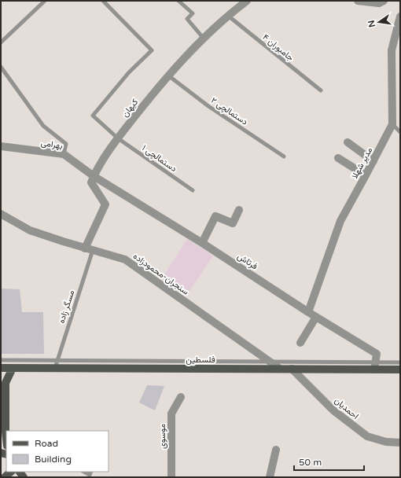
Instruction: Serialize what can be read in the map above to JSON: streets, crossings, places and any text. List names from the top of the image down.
{
  "streets": {
    "main road": ["فلسطین"],
    "street": [
      "کیهان",
      "بهرامی",
      "مدیر شهلا",
      "فرتاش",
      "سنجران-محمودزاده",
      "احمدیان",
      "موسوی"
    ],
    "lane": [
      "جامبوران ۴",
      "دستمالچی ۲",
      "دستمالچی ۱",
      "مسگر زاده"
    ]
  },
  "crossings": [
    ["جامبوران ۴", "کیهان"],
    ["کیهان", "دستمالچی ۲"],
    ["کیهان", "بهرامی"],
    ["کیهان", "دستمالچی ۱"],
    ["کیهان", "فرتاش"],
    ["بهرامی", "فرتاش"],
    ["مدیر شهلا", "فرتاش"],
    ["فرتاش", "فلسطین"],
    ["سنجران-محمودزاده", "مسگر زاده"],
    ["سنجران-محمودزاده", "فلسطین"],
    ["مسگر زاده", "فلسطین"],
    ["فلسطین", "احمدیان"]
  ],
  "legend": ["Road", "Building"],
  "scale_bar": "50 m",
  "north": "left"
}
